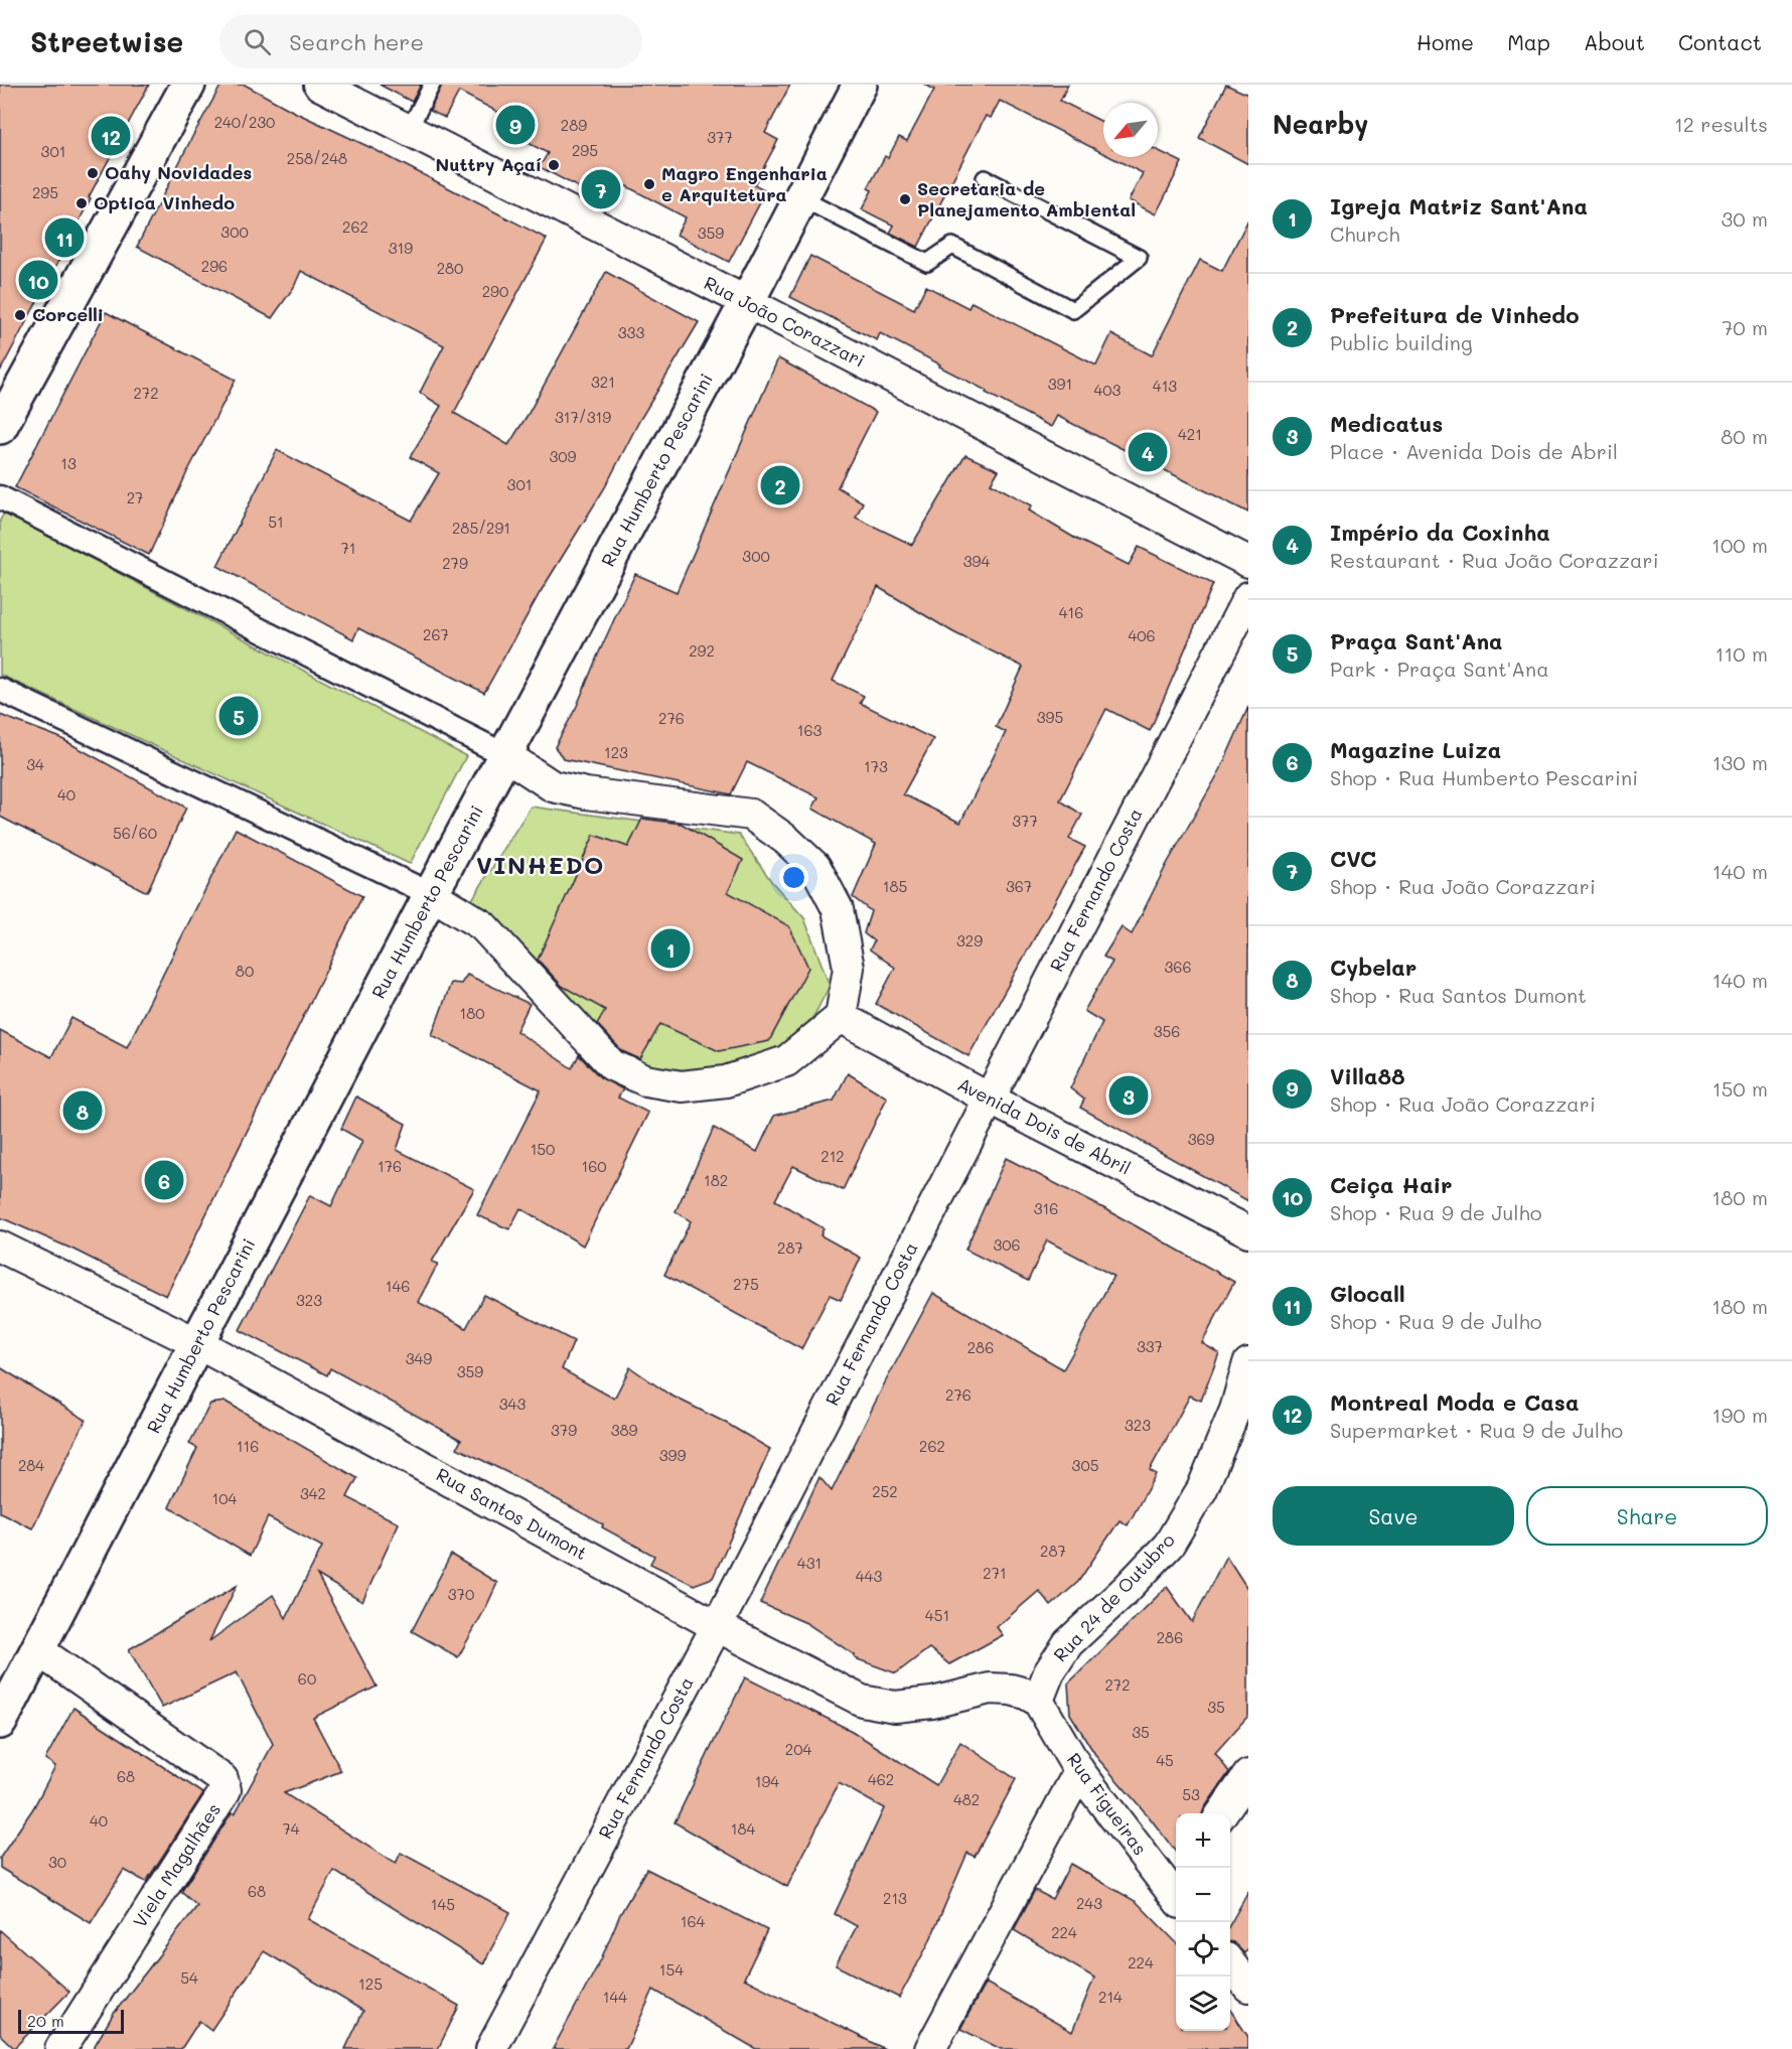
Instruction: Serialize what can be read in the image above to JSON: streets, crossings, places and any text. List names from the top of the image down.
{
  "streets": {
    "street": [
      "Rua João Corazzari",
      "Rua Humberto Pescarini",
      "Rua Fernando Costa",
      "Avenida Dois de Abril",
      "Rua Santos Dumont",
      "Rua 24 de Outubro",
      "Rua Figueiras",
      "Viela Magalhães"
    ]
  },
  "crossings": [
    ["Rua João Corazzari", "Rua Humberto Pescarini"],
    ["Rua Humberto Pescarini", "Rua Santos Dumont"],
    ["Rua Humberto Pescarini", "Viela Magalhães"],
    ["Rua Fernando Costa", "Avenida Dois de Abril"],
    ["Rua Fernando Costa", "Rua Santos Dumont"],
    ["Rua Santos Dumont", "Rua 24 de Outubro"],
    ["Rua Santos Dumont", "Rua Figueiras"],
    ["Rua 24 de Outubro", "Rua Figueiras"]
  ],
  "districts": ["VINHEDO"],
  "places": [
    "Nuttry Açaí",
    "Oahy Novidades",
    "Magro Engenharia e Arquitetura",
    "Secretaria de Planejamento Ambiental",
    "Optica Vinhedo",
    "Corcelli"
  ],
  "house_numbers": [
    "240/230",
    "289",
    "377",
    "295",
    "301",
    "258/248",
    "295",
    "262",
    "300",
    "359",
    "319",
    "296",
    "280",
    "290",
    "333",
    "321",
    "391",
    "413",
    "403",
    "272",
    "317/319",
    "421",
    "309",
    "13",
    "301",
    "27",
    "51",
    "285/291",
    "71",
    "300",
    "394",
    "279",
    "416",
    "267",
    "406",
    "292",
    "395",
    "276",
    "163",
    "123",
    "34",
    "173",
    "40",
    "377",
    "56/60",
    "185",
    "367",
    "329",
    "366",
    "80",
    "180",
    "356",
    "369",
    "150",
    "212",
    "176",
    "160",
    "182",
    "316",
    "306",
    "287",
    "275",
    "146",
    "323",
    "337",
    "286",
    "349",
    "359",
    "276",
    "343",
    "323",
    "379",
    "389",
    "116",
    "262",
    "399",
    "284",
    "305",
    "252",
    "342",
    "104",
    "287",
    "431",
    "271",
    "443",
    "370",
    "451",
    "286",
    "60",
    "272",
    "35",
    "35",
    "204",
    "45",
    "68",
    "462",
    "194",
    "53",
    "482",
    "40",
    "74",
    "184",
    "30",
    "68",
    "213",
    "243",
    "145",
    "164",
    "224",
    "224",
    "154",
    "54",
    "125",
    "144",
    "214"
  ],
  "scale_bar": "20 m",
  "north": "bottom left",
  "page": {
    "header": "Streetwise",
    "search": "Search here",
    "nav": [
      "Home",
      "Map",
      "About",
      "Contact"
    ],
    "heading": ["Nearby", "12 results"],
    "pins": [
      "9",
      "12",
      "7",
      "11",
      "10",
      "4",
      "2",
      "5",
      "1",
      "3",
      "8",
      "6"
    ],
    "list": [
      {
        "mark": "1",
        "name": "Igreja Matriz Sant'Ana",
        "note": "Church",
        "value": "30 m"
      },
      {
        "mark": "2",
        "name": "Prefeitura de Vinhedo",
        "note": "Public building",
        "value": "70 m"
      },
      {
        "mark": "3",
        "name": "Medicatus",
        "note": "Place · Avenida Dois de Abril",
        "value": "80 m"
      },
      {
        "mark": "4",
        "name": "Império da Coxinha",
        "note": "Restaurant · Rua João Corazzari",
        "value": "100 m"
      },
      {
        "mark": "5",
        "name": "Praça Sant'Ana",
        "note": "Park · Praça Sant'Ana",
        "value": "110 m"
      },
      {
        "mark": "6",
        "name": "Magazine Luiza",
        "note": "Shop · Rua Humberto Pescarini",
        "value": "130 m"
      },
      {
        "mark": "7",
        "name": "CVC",
        "note": "Shop · Rua João Corazzari",
        "value": "140 m"
      },
      {
        "mark": "8",
        "name": "Cybelar",
        "note": "Shop · Rua Santos Dumont",
        "value": "140 m"
      },
      {
        "mark": "9",
        "name": "Villa88",
        "note": "Shop · Rua João Corazzari",
        "value": "150 m"
      },
      {
        "mark": "10",
        "name": "Ceiça Hair",
        "note": "Shop · Rua 9 de Julho",
        "value": "180 m"
      },
      {
        "mark": "11",
        "name": "Glocall",
        "note": "Shop · Rua 9 de Julho",
        "value": "180 m"
      },
      {
        "mark": "12",
        "name": "Montreal Moda e Casa",
        "note": "Supermarket · Rua 9 de Julho",
        "value": "190 m"
      }
    ],
    "buttons": ["Save", "Share"],
    "map_buttons": ["+", "−"],
    "scale": "20 m"
  }
}
